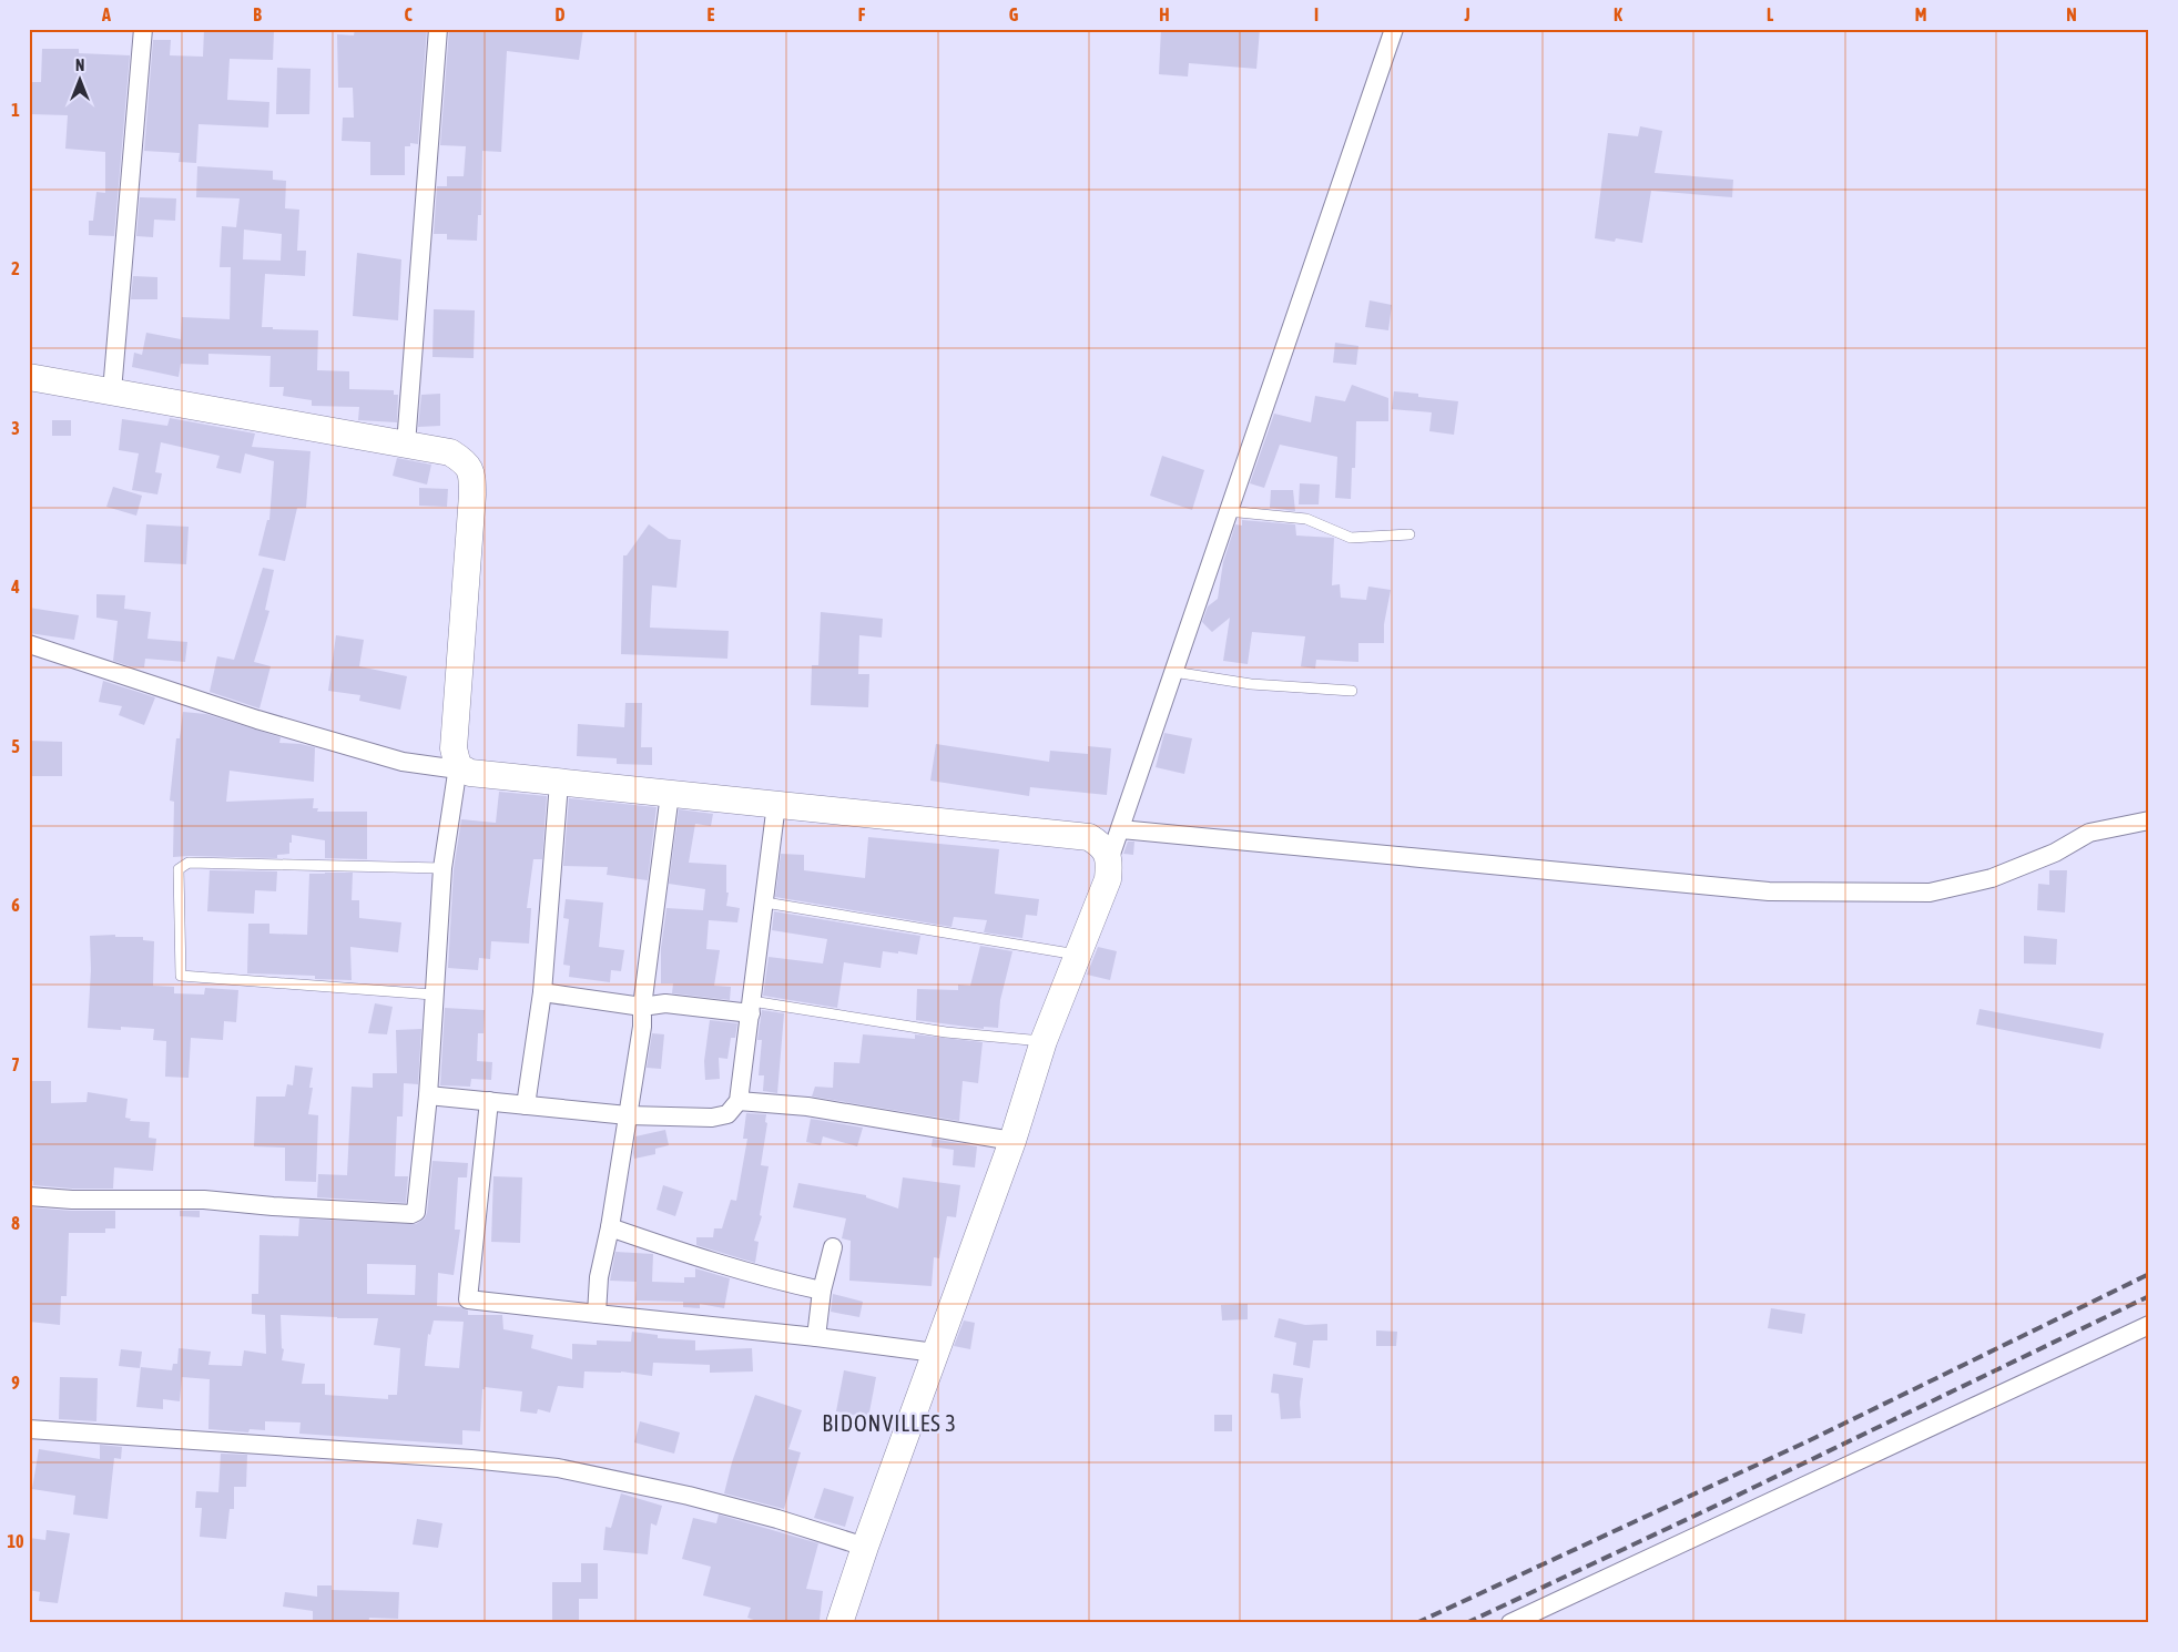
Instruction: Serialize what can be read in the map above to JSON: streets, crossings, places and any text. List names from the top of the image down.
{
  "districts": ["BIDONVILLES 3"],
  "north": "top",
  "grid": {
    "columns": [
      "A",
      "B",
      "C",
      "D",
      "E",
      "F",
      "G",
      "H",
      "I",
      "J",
      "K",
      "L",
      "M",
      "N"
    ],
    "rows": [
      "1",
      "2",
      "3",
      "4",
      "5",
      "6",
      "7",
      "8",
      "9",
      "10"
    ]
  }
}
